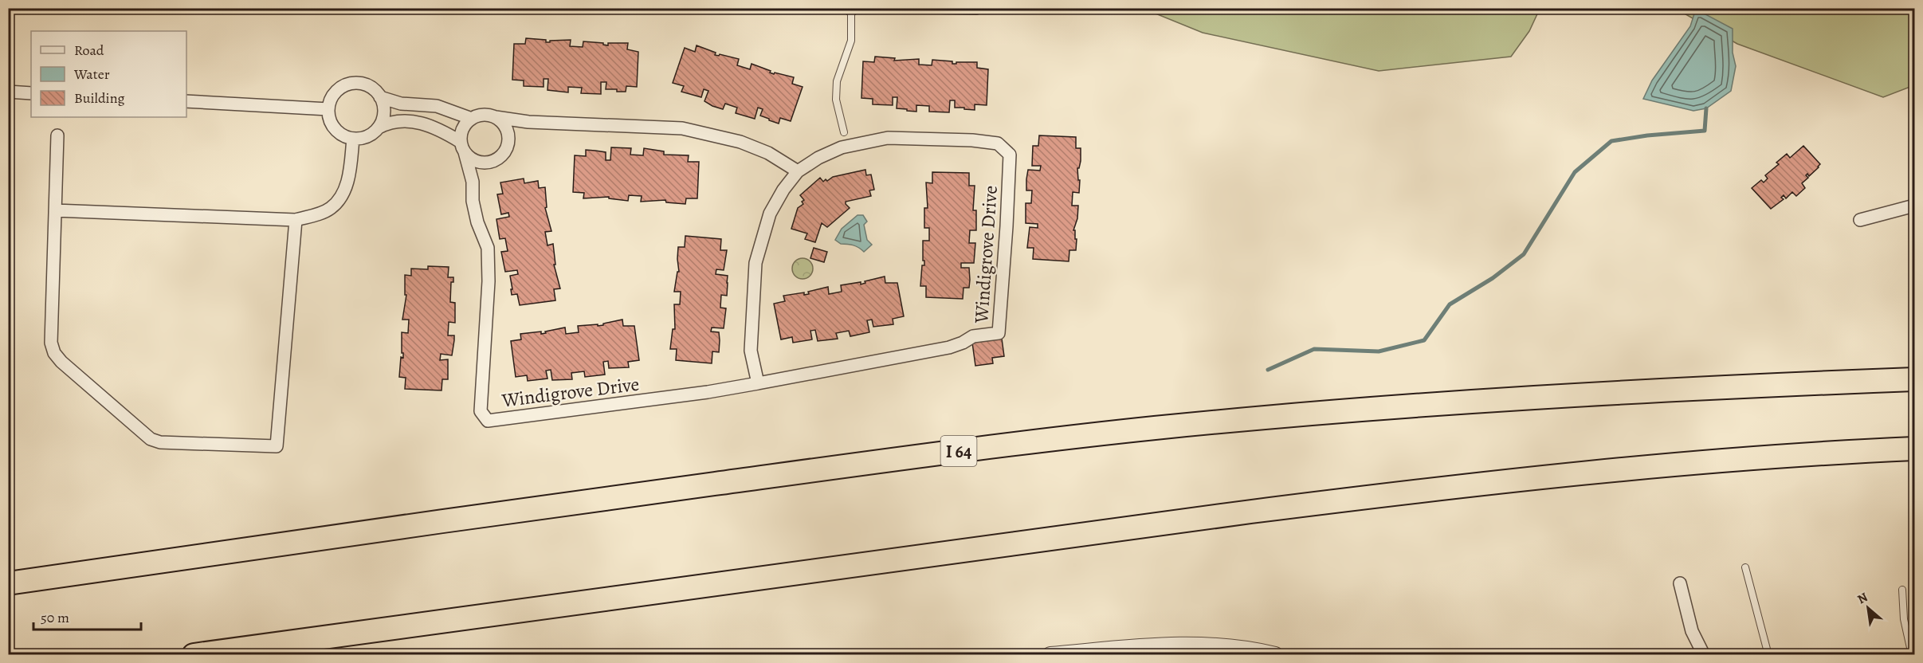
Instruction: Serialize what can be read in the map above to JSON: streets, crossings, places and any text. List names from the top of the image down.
{
  "streets": {
    "highway": ["I 64"],
    "street": ["Windigrove Drive"]
  },
  "legend": ["Road", "Water", "Building"],
  "scale_bar": "50 m",
  "north": "top left"
}
